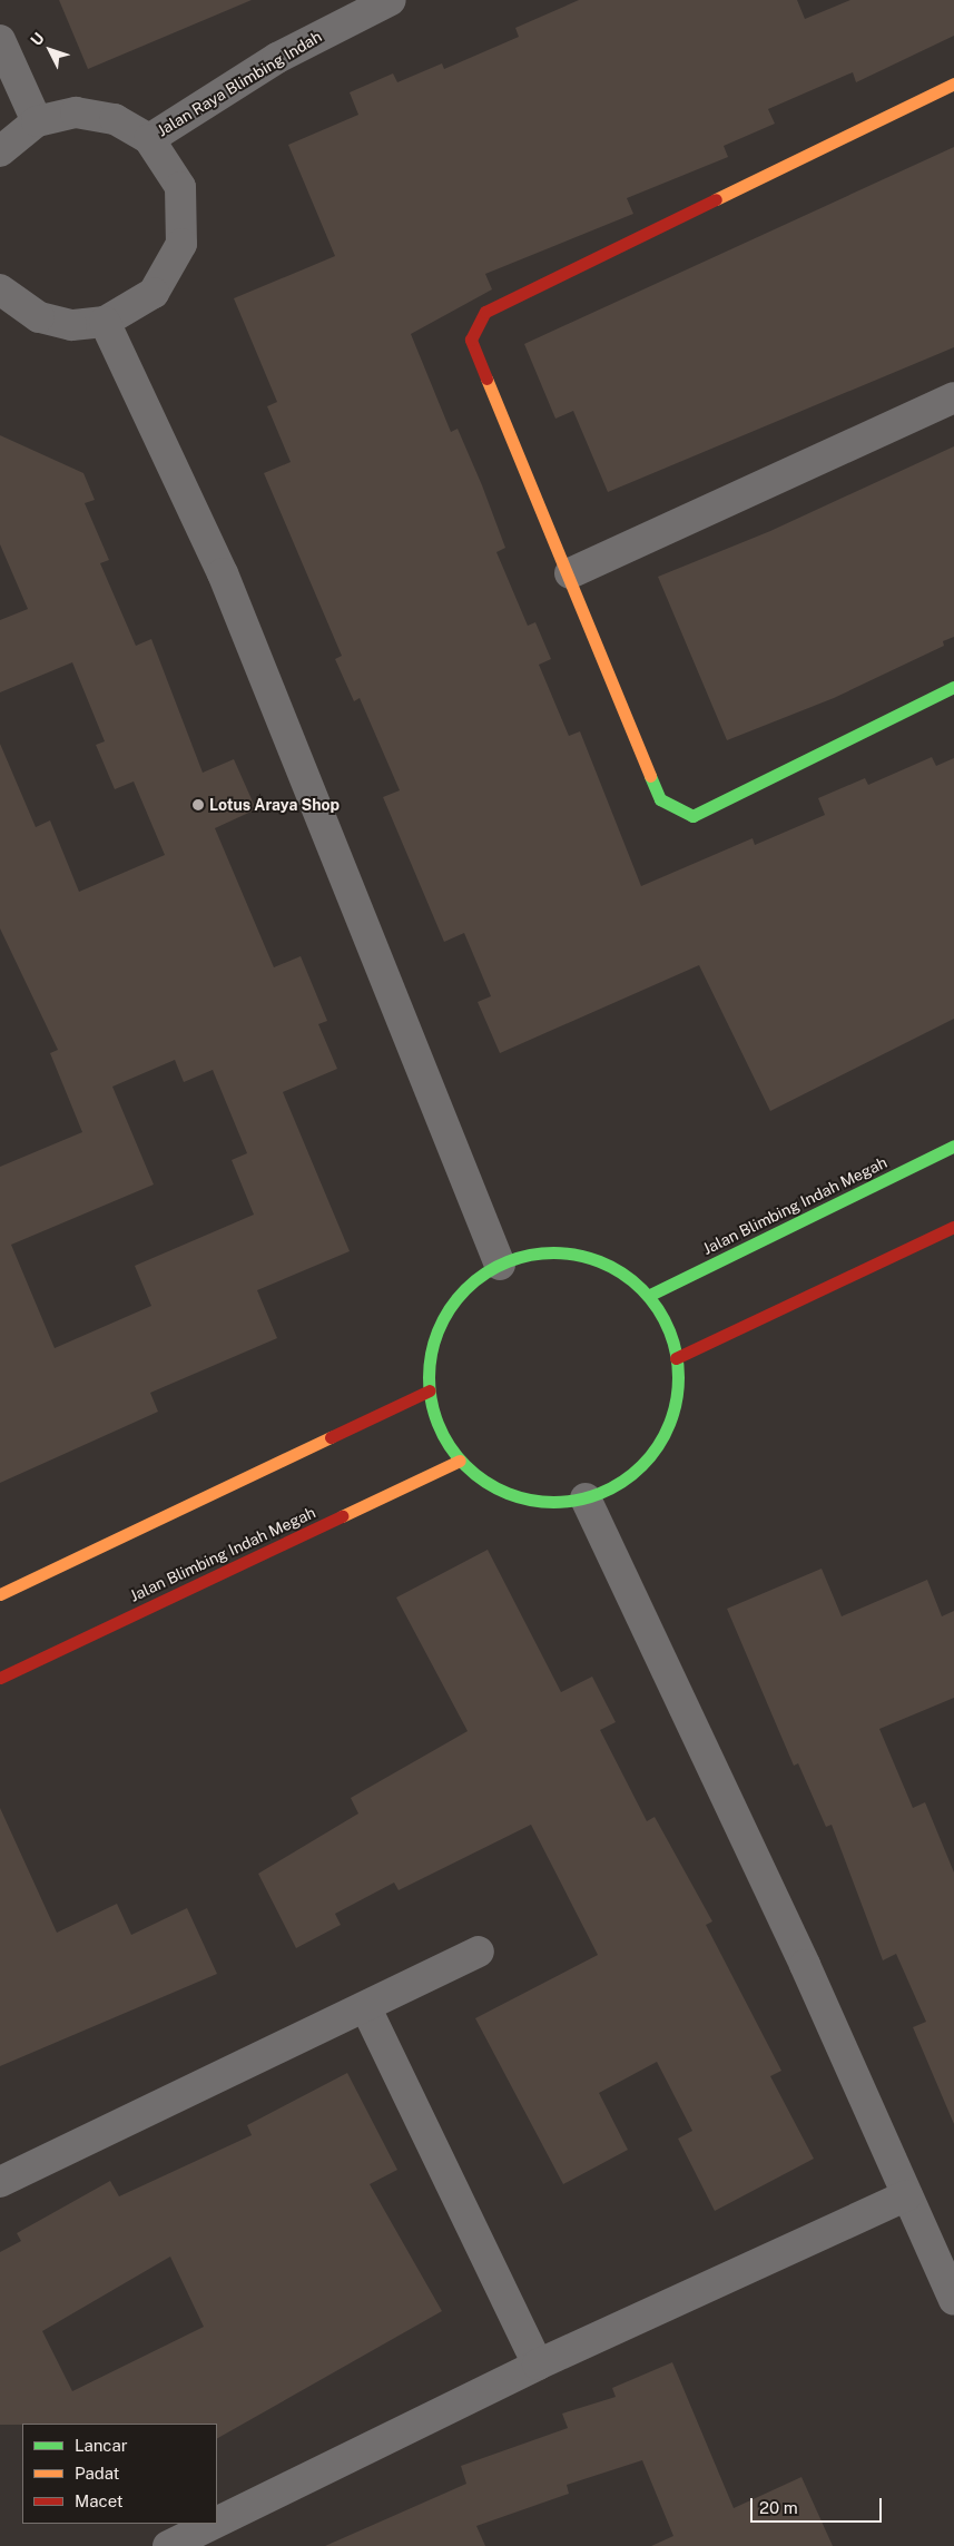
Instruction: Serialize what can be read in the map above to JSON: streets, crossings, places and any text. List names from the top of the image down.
{
  "streets": {
    "street": ["Jalan Raya Blimbing Indah", "Jalan Blimbing Indah Megah"]
  },
  "places": ["Lotus Araya Shop"],
  "legend": ["Lancar", "Padat", "Macet"],
  "scale_bar": "20 m",
  "north": "top left"
}
